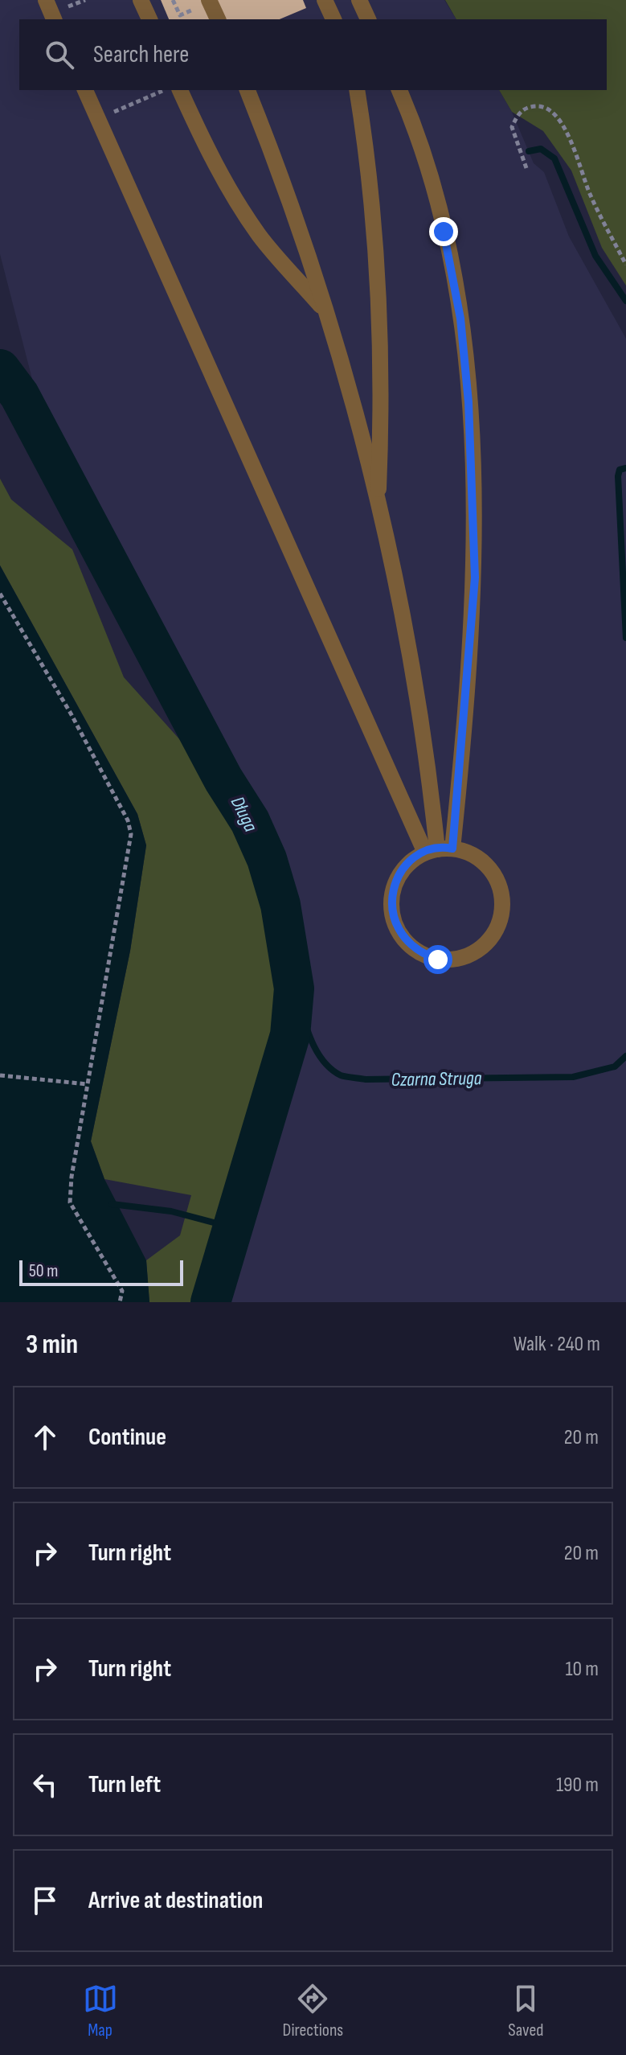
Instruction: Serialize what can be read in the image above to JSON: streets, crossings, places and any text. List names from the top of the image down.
{
  "water": ["Długa", "Czarna Struga"],
  "scale_bar": "50 m",
  "page": {
    "search": "Search here",
    "scale": "50 m",
    "heading": ["3 min", "Walk · 240 m"],
    "list": [
      ["Continue", "20 m"],
      ["Turn right", "20 m"],
      ["Turn right", "10 m"],
      ["Turn left", "190 m"],
      "Arrive at destination"
    ],
    "nav": ["Map", "Directions", "Saved"]
  }
}
